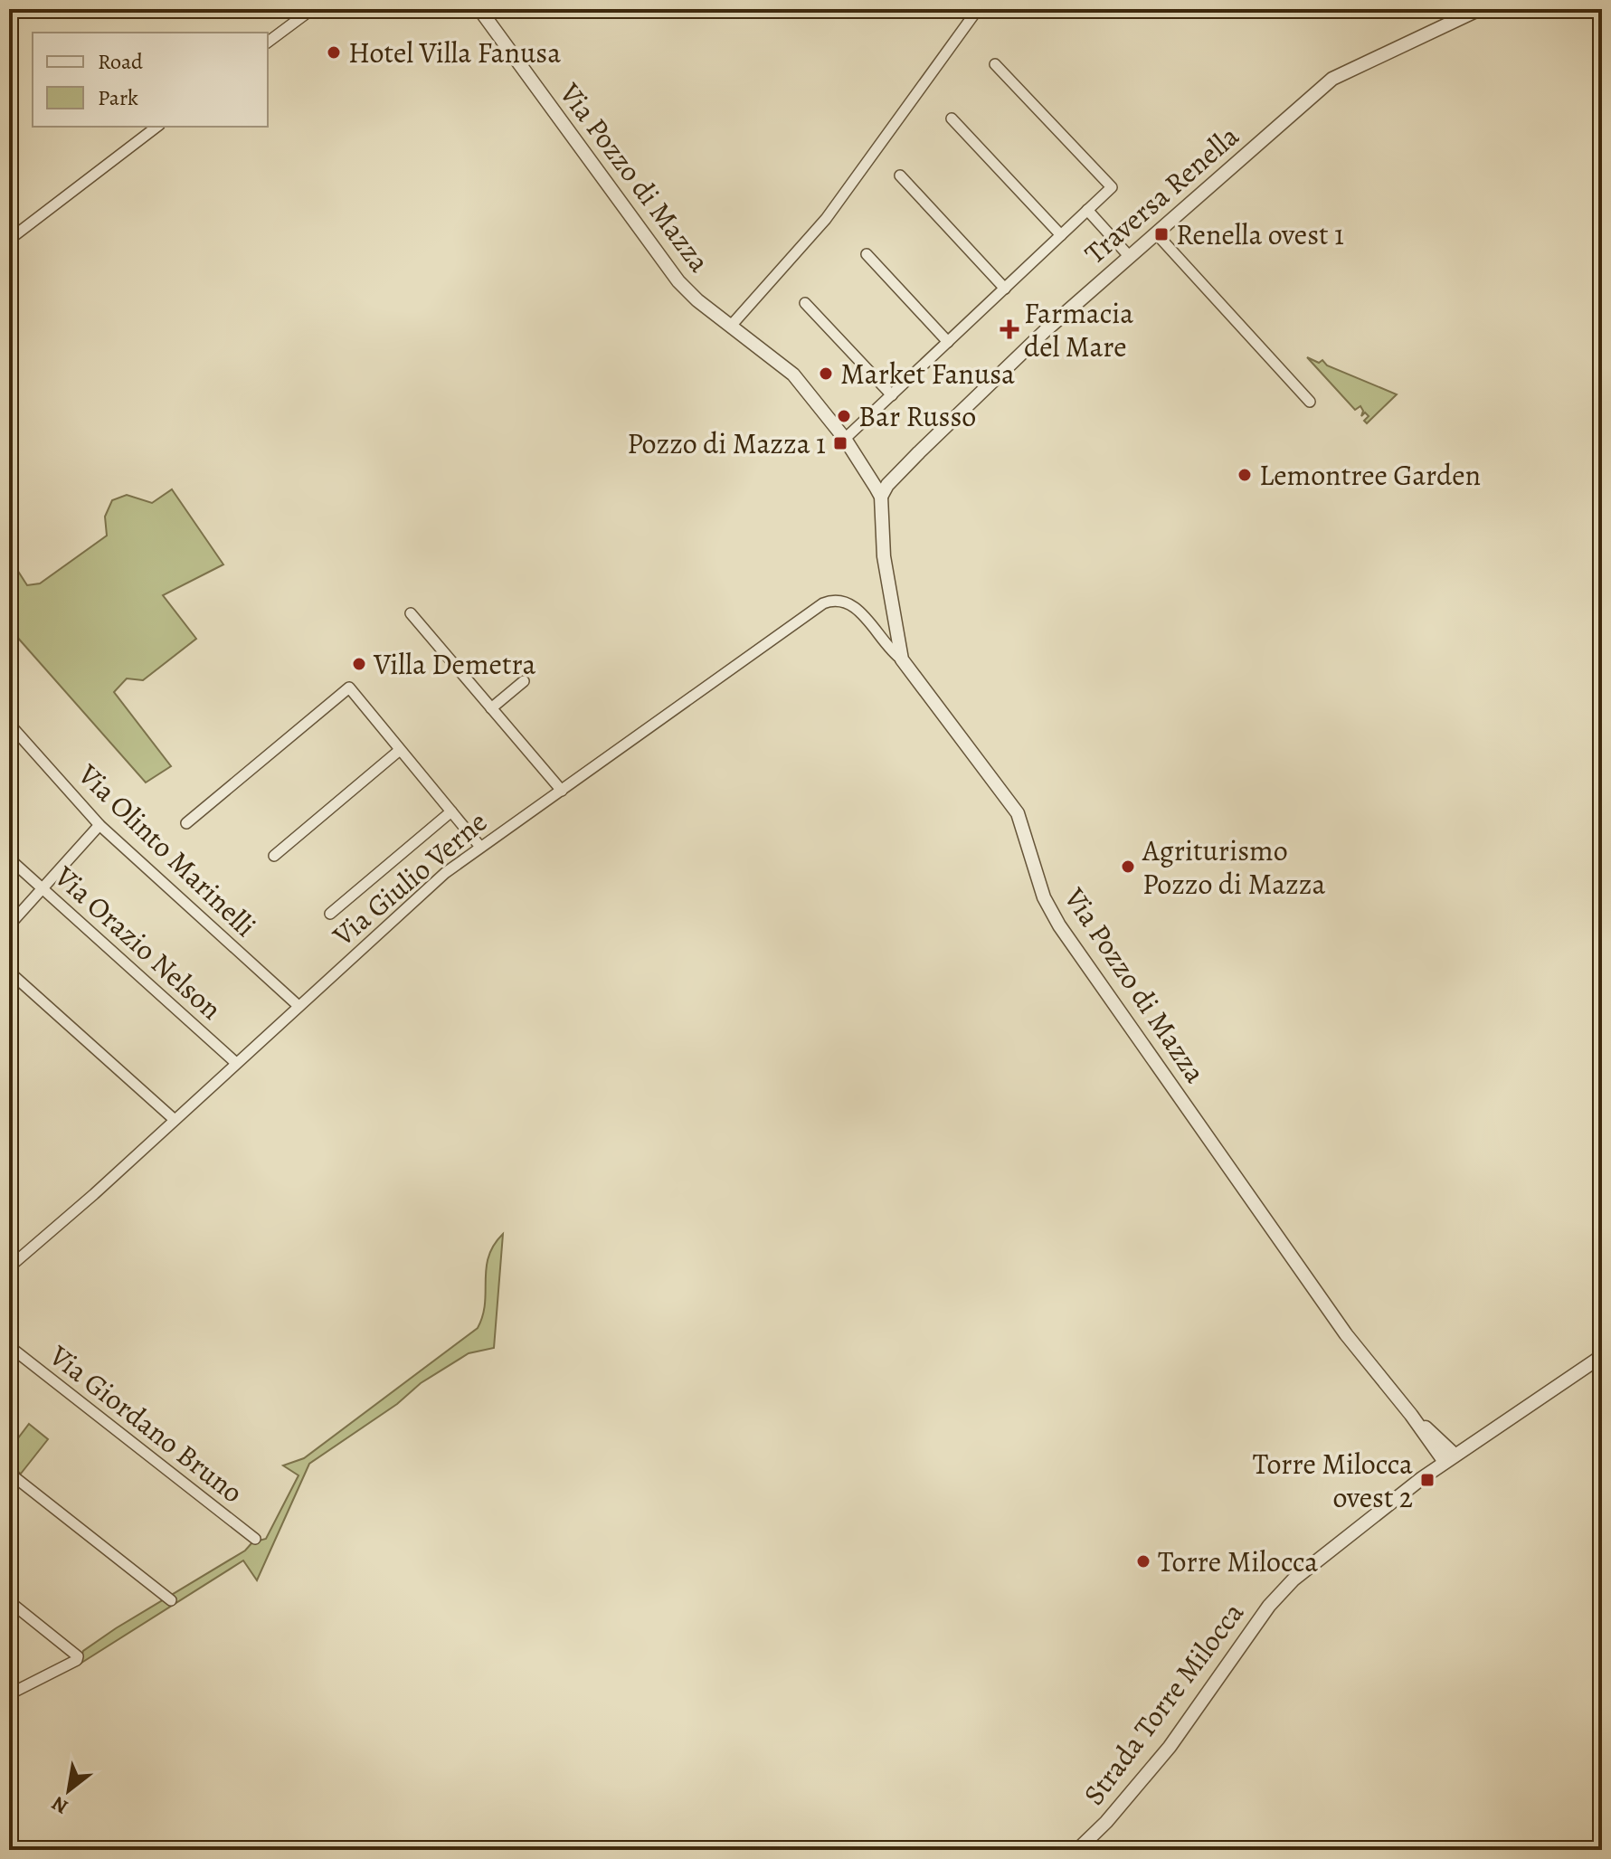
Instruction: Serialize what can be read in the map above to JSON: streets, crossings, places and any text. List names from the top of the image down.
{
  "streets": {
    "street": [
      "Via Pozzo di Mazza",
      "Traversa Renella",
      "Via Olinto Marinelli",
      "Via Giulio Verne",
      "Via Orazio Nelson",
      "Via Giordano Bruno",
      "Strada Torre Milocca"
    ]
  },
  "crossings": [
    ["Via Pozzo di Mazza", "Traversa Renella"],
    ["Via Pozzo di Mazza", "Via Giulio Verne"],
    ["Via Olinto Marinelli", "Via Giulio Verne"],
    ["Via Giulio Verne", "Via Orazio Nelson"]
  ],
  "places": {
    "other": [
      "Hotel Villa Fanusa",
      "Market Fanusa",
      "Bar Russo",
      "Lemontree Garden",
      "Villa Demetra",
      "Agriturismo Pozzo di Mazza",
      "Torre Milocca"
    ],
    "transit": ["Renella ovest 1", "Pozzo di Mazza 1", "Torre Milocca ovest 2"],
    "health": ["Farmacia del Mare"]
  },
  "legend": ["Road", "Park"],
  "north": "bottom left"
}
